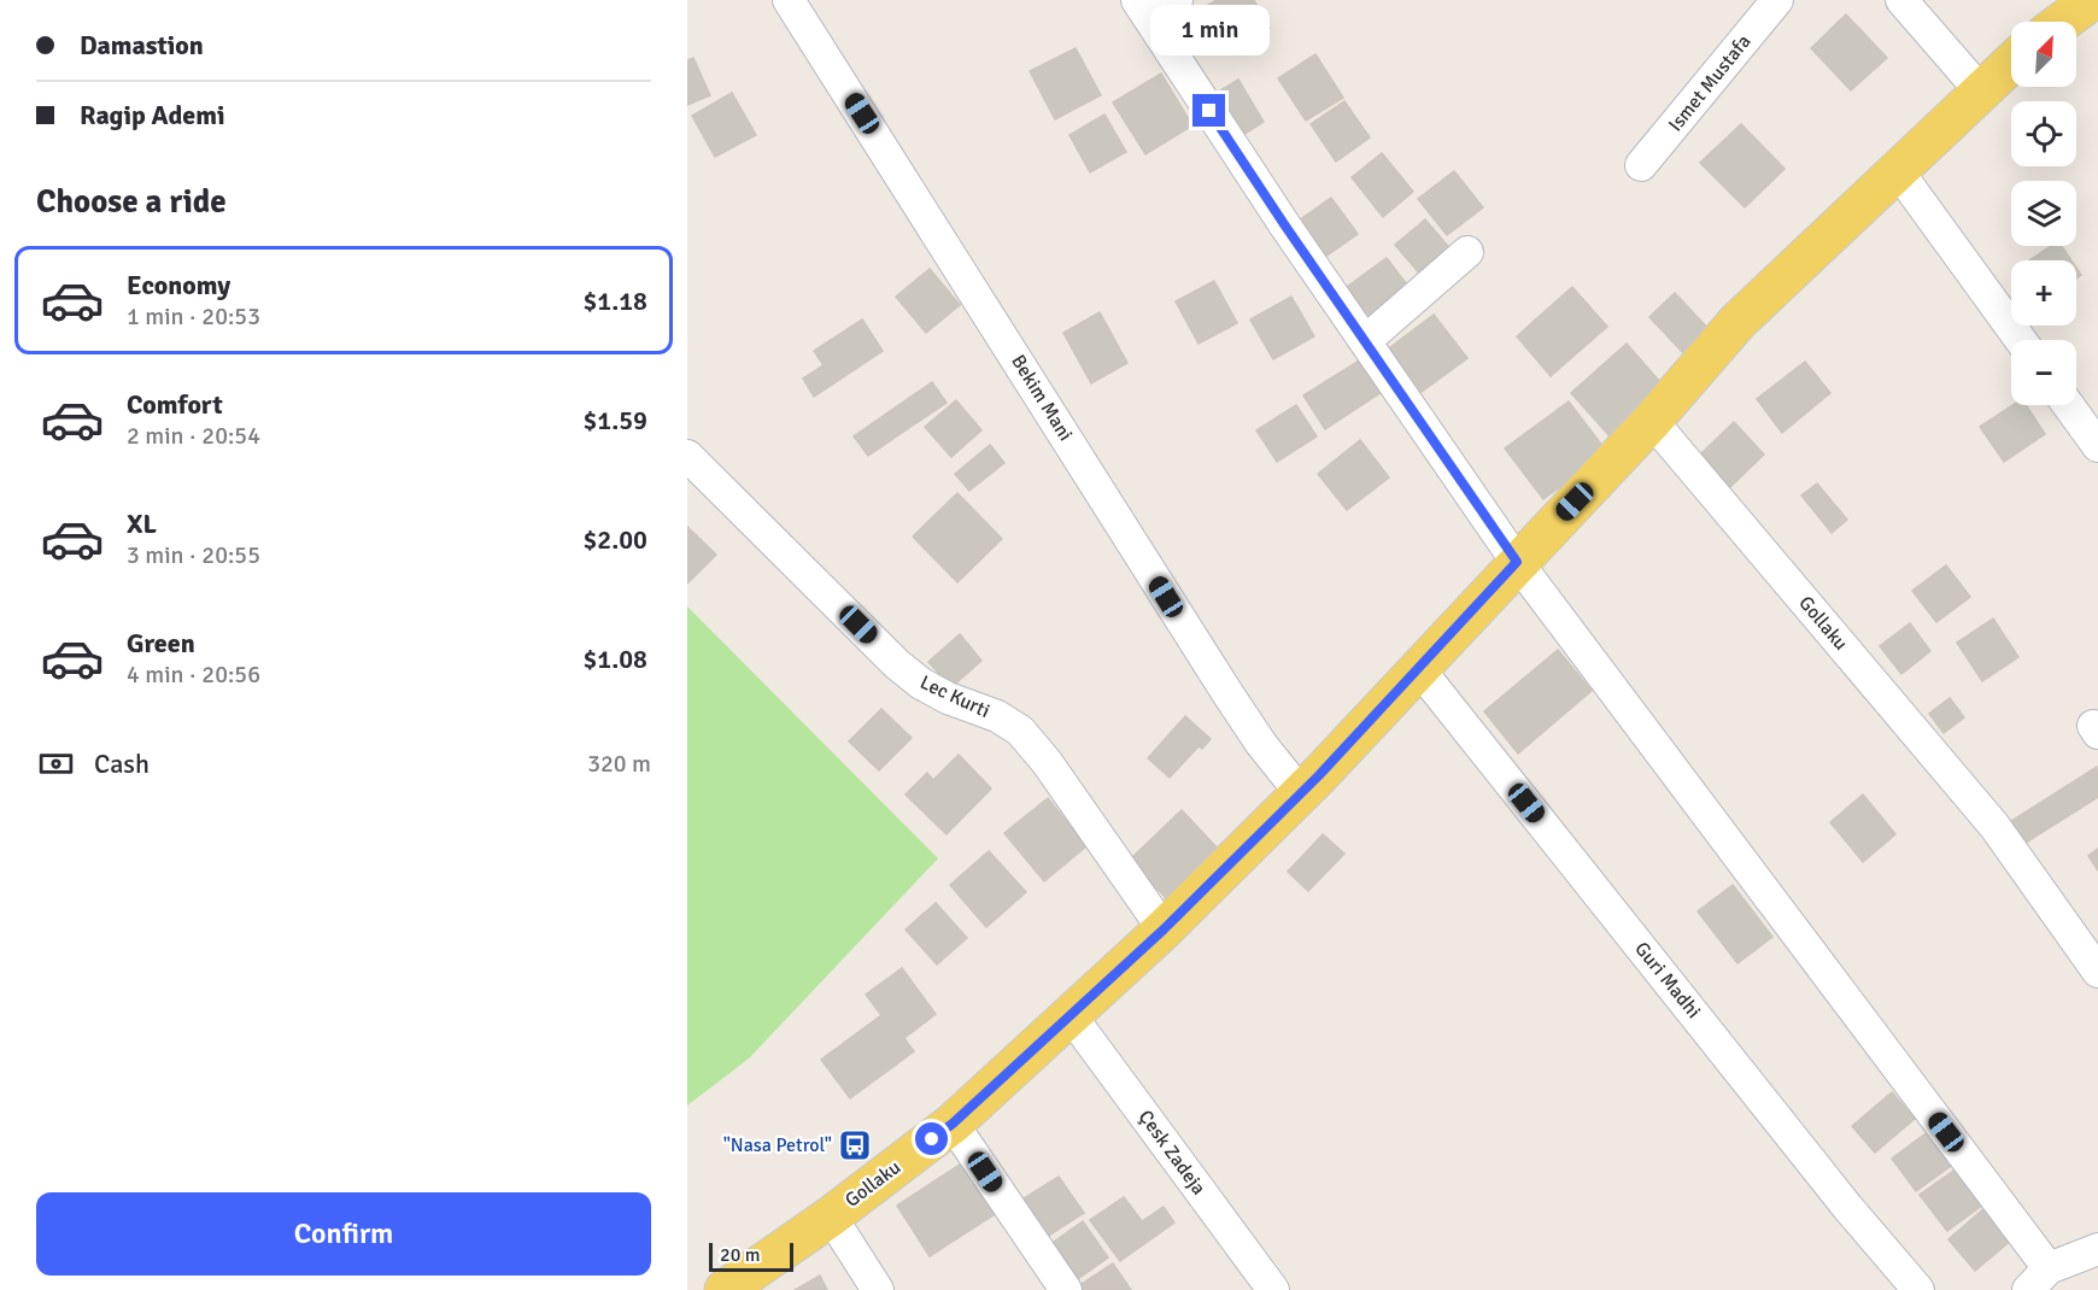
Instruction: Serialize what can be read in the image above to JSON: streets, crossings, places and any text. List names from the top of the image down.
{
  "streets": {
    "main road": ["Gollaku"],
    "street": [
      "Ismet Mustafa",
      "Bekim Mani",
      "Lec Kurti",
      "Guri Madhi",
      "Çesk Zadeja"
    ]
  },
  "crossings": [
    ["Bekim Mani", "Gollaku"],
    ["Gollaku", "Lec Kurti"],
    ["Gollaku", "Guri Madhi"],
    ["Gollaku", "Çesk Zadeja"]
  ],
  "places": {
    "bus stop": ["\"Nasa Petrol\""]
  },
  "scale_bar": "20 m",
  "north": "top right",
  "page": {
    "banner": ["Damastion", "Ragip Ademi"],
    "bubble": "1 min",
    "map_buttons": ["+", "−"],
    "heading": "Choose a ride",
    "list": [
      {
        "name": "Economy",
        "note": "1 min · 20:53",
        "value": "$1.18"
      },
      {
        "name": "Comfort",
        "note": "2 min · 20:54",
        "value": "$1.59"
      },
      {
        "name": "XL",
        "note": "3 min · 20:55",
        "value": "$2.00"
      },
      {
        "name": "Green",
        "note": "4 min · 20:56",
        "value": "$1.08"
      }
    ],
    "pay": ["Cash", "320 m"],
    "buttons": "Confirm",
    "scale": "20 m"
  }
}
